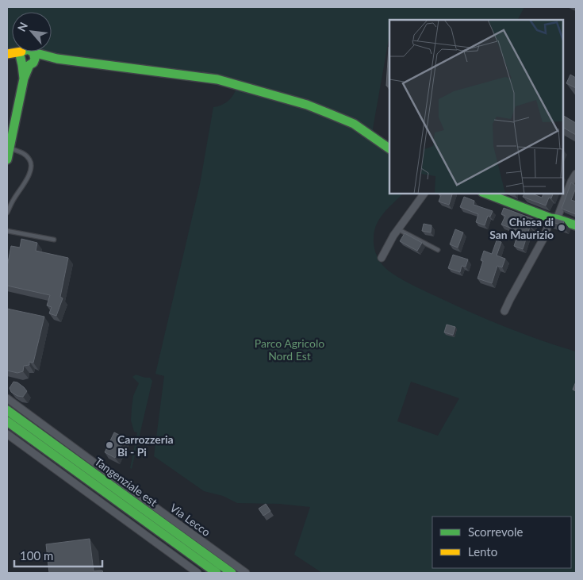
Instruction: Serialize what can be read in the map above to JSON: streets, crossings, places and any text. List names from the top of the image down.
{
  "streets": {
    "main road": ["Tangenziale est"],
    "street": ["Via Lecco"]
  },
  "parks": ["Parco Agricolo Nord Est"],
  "places": ["Chiesa di San Maurizio", "Carrozzeria Bi - Pi"],
  "legend": ["Scorrevole", "Lento"],
  "scale_bar": "100 m",
  "north": "top left"
}
